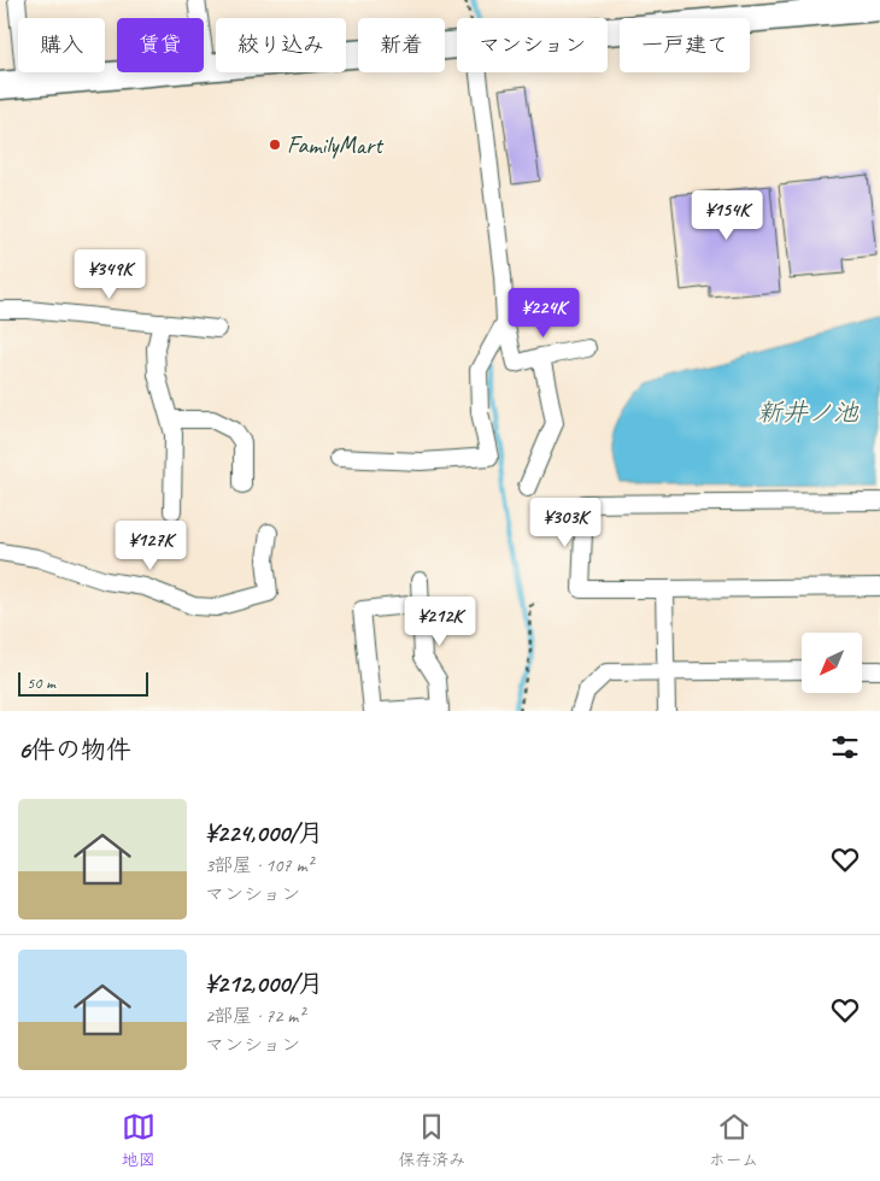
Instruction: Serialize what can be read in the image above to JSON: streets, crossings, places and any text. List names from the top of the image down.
{
  "water": ["新井ノ池"],
  "places": ["FamilyMart"],
  "scale_bar": "50 m",
  "north": "bottom left",
  "page": {
    "chip": [
      "購入",
      "賃貸",
      "絞り込み",
      "新着",
      "マンション",
      "一戸建て"
    ],
    "price": [
      "¥154K",
      "¥349K",
      "¥224K",
      "¥303K",
      "¥127K",
      "¥212K"
    ],
    "scale": "50 m",
    "heading": "6件の物件",
    "list": [
      {
        "name": "¥224,000/月",
        "note": "3部屋 · 107 m² · マンション"
      },
      {
        "name": "¥212,000/月",
        "note": "2部屋 · 72 m² · マンション"
      }
    ],
    "tabs": ["地図", "保存済み", "ホーム"]
  }
}
